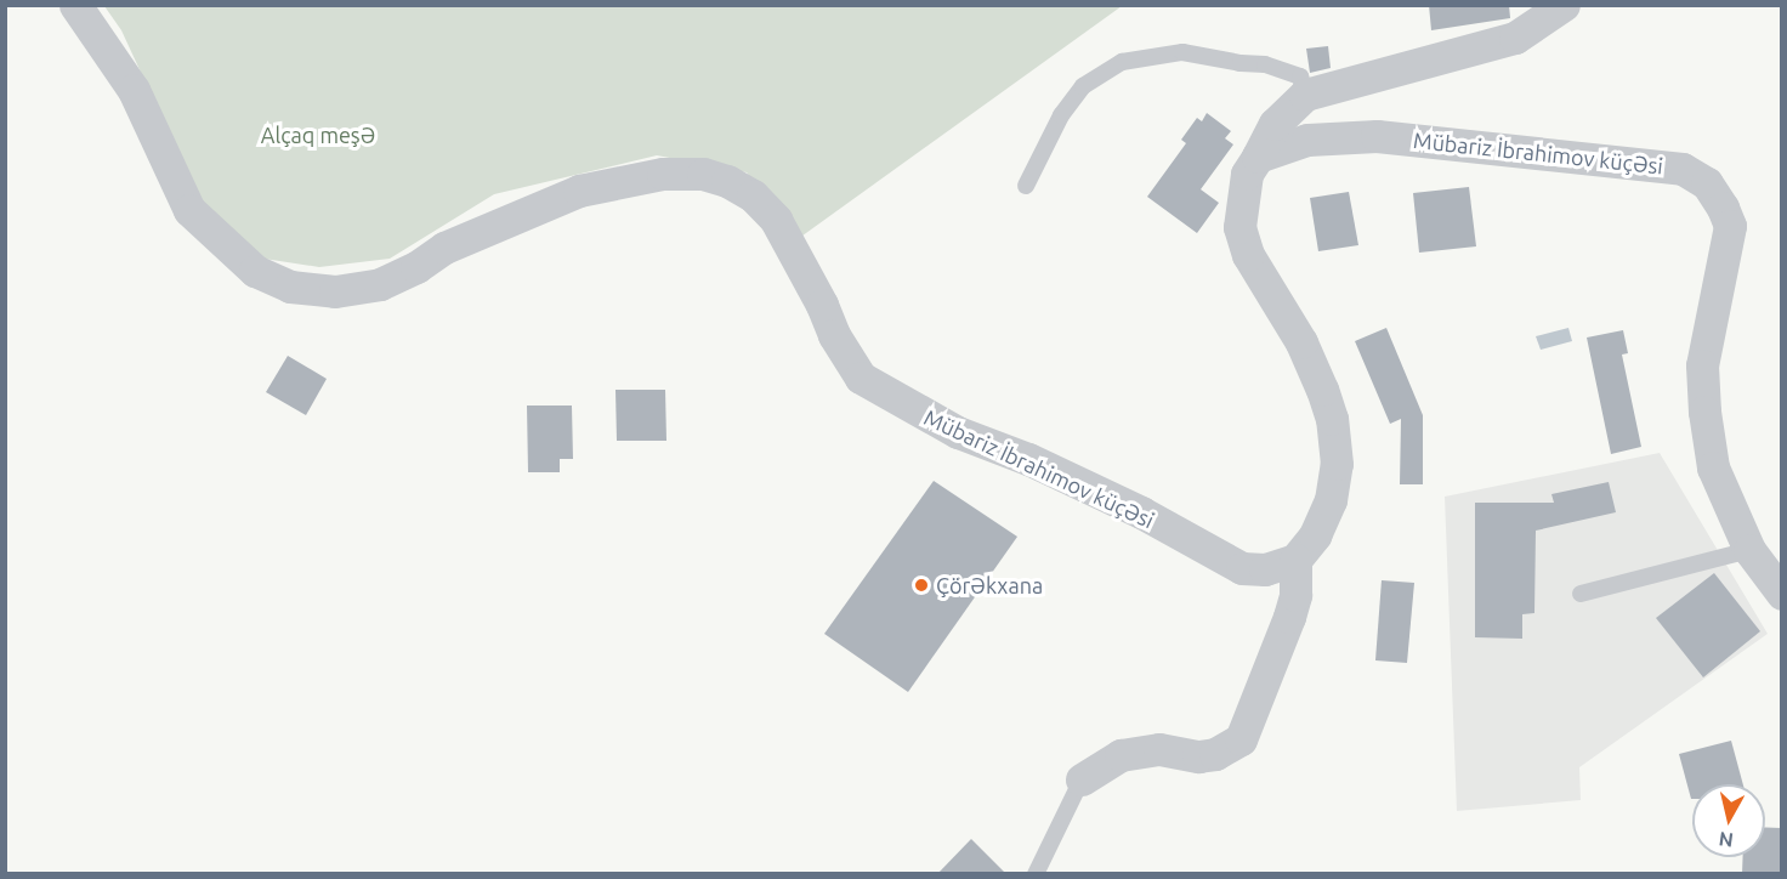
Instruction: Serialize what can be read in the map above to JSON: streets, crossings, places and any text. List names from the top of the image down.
{
  "streets": {
    "street": ["Mübariz İbrahimov küçəsi"]
  },
  "parks": ["Alçaq meşə"],
  "places": ["Çörəkxana"],
  "north": "bottom"
}
